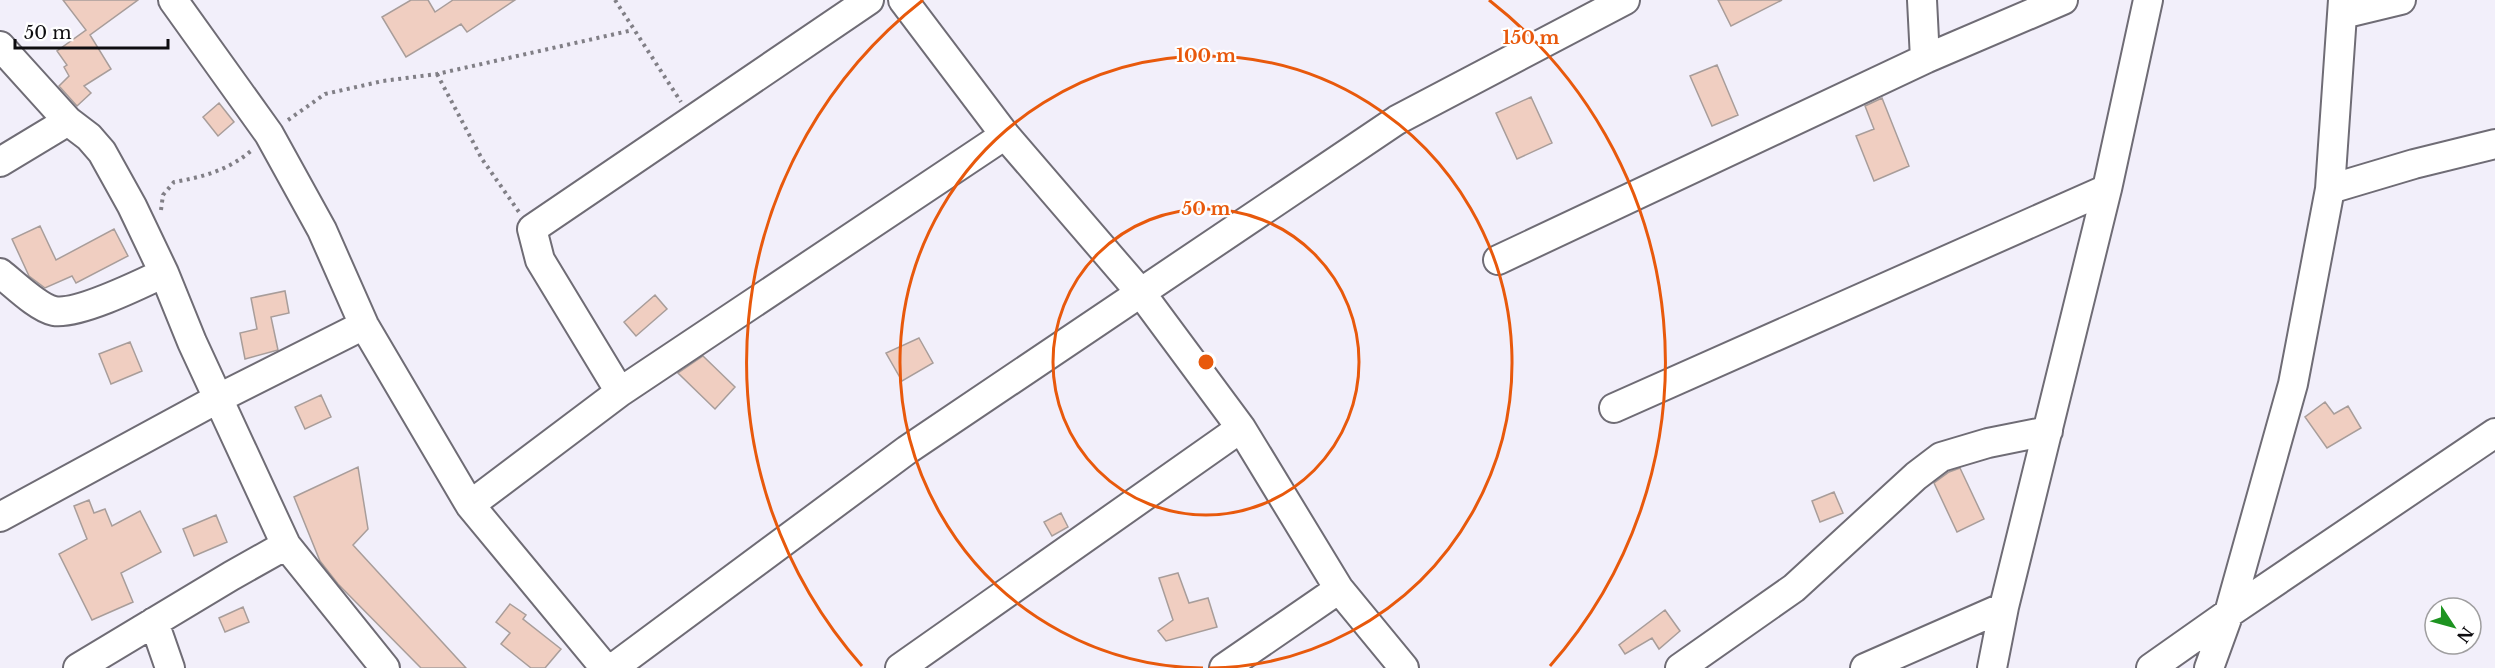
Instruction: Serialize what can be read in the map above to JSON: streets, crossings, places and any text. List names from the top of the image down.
{
  "scale_bar": "50 m",
  "north": "bottom right",
  "rings": ["150 m", "100 m", "50 m"]
}
